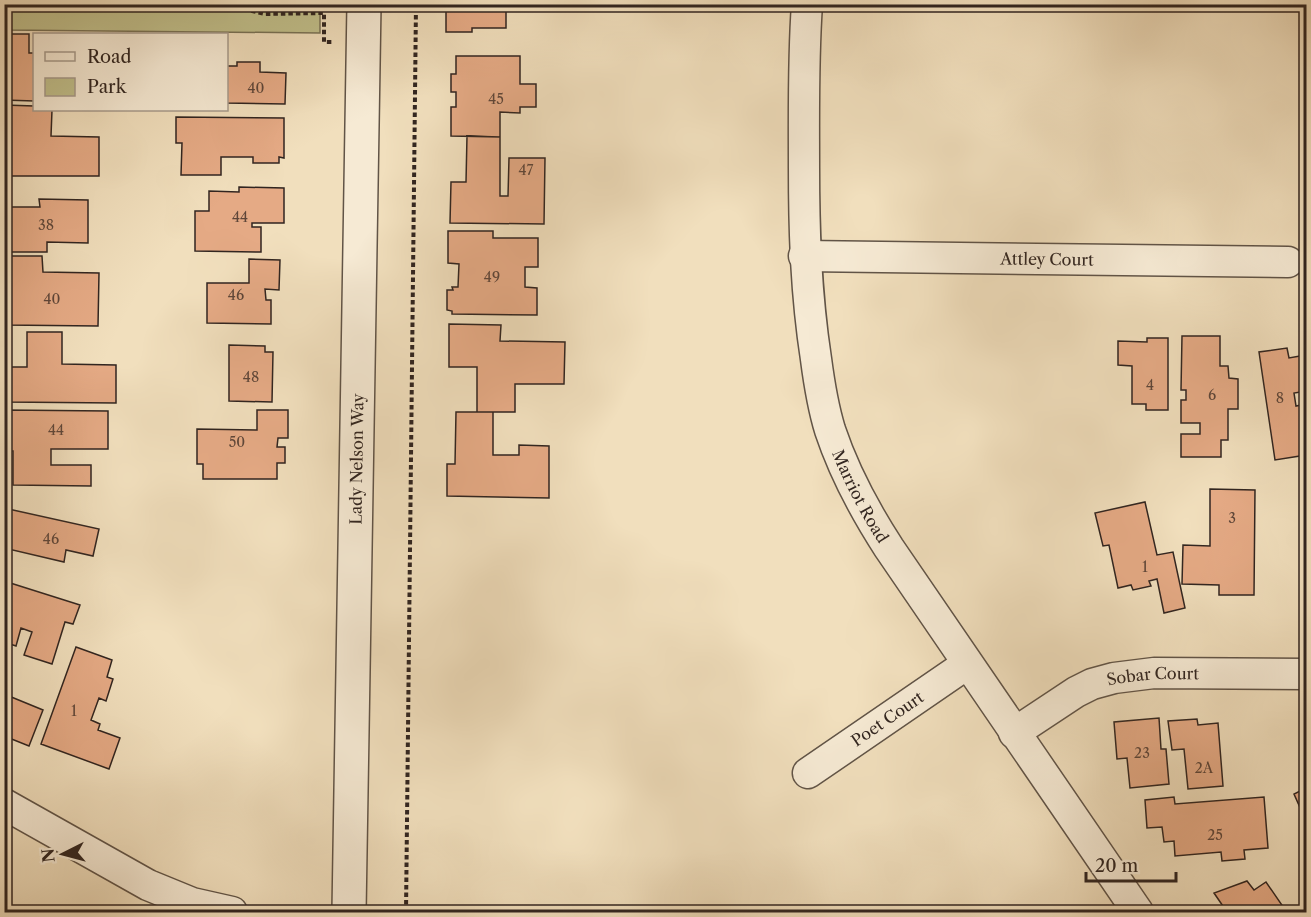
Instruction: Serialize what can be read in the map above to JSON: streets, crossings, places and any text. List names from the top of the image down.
{
  "streets": {
    "street": [
      "Attley Court",
      "Lady Nelson Way",
      "Marriot Road",
      "Sobar Court",
      "Poet Court"
    ]
  },
  "crossings": [
    ["Attley Court", "Marriot Road"],
    ["Marriot Road", "Sobar Court"],
    ["Marriot Road", "Poet Court"]
  ],
  "house_numbers": [
    "40",
    "45",
    "47",
    "44",
    "38",
    "49",
    "46",
    "40",
    "48",
    "4",
    "6",
    "8",
    "44",
    "50",
    "3",
    "46",
    "1",
    "1",
    "23",
    "2A",
    "25"
  ],
  "legend": ["Road", "Park"],
  "scale_bar": "20 m",
  "north": "left"
}
